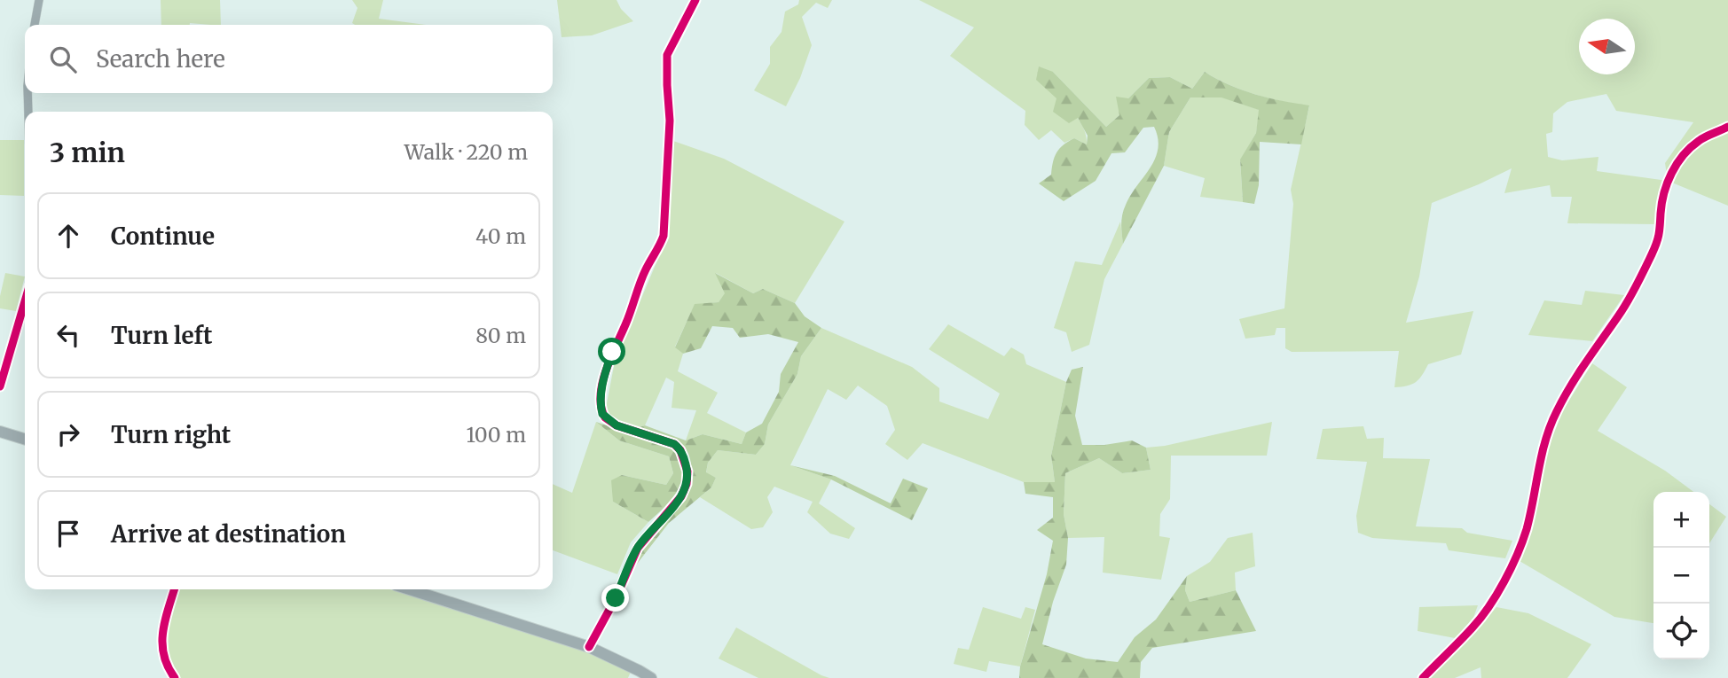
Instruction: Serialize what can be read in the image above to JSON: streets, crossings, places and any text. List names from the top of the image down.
{
  "north": "left",
  "page": {
    "search": "Search here",
    "heading": ["3 min", "Walk · 220 m"],
    "list": [
      ["Continue", "40 m"],
      ["Turn left", "80 m"],
      ["Turn right", "100 m"],
      "Arrive at destination"
    ],
    "map_buttons": ["+", "−"]
  }
}
